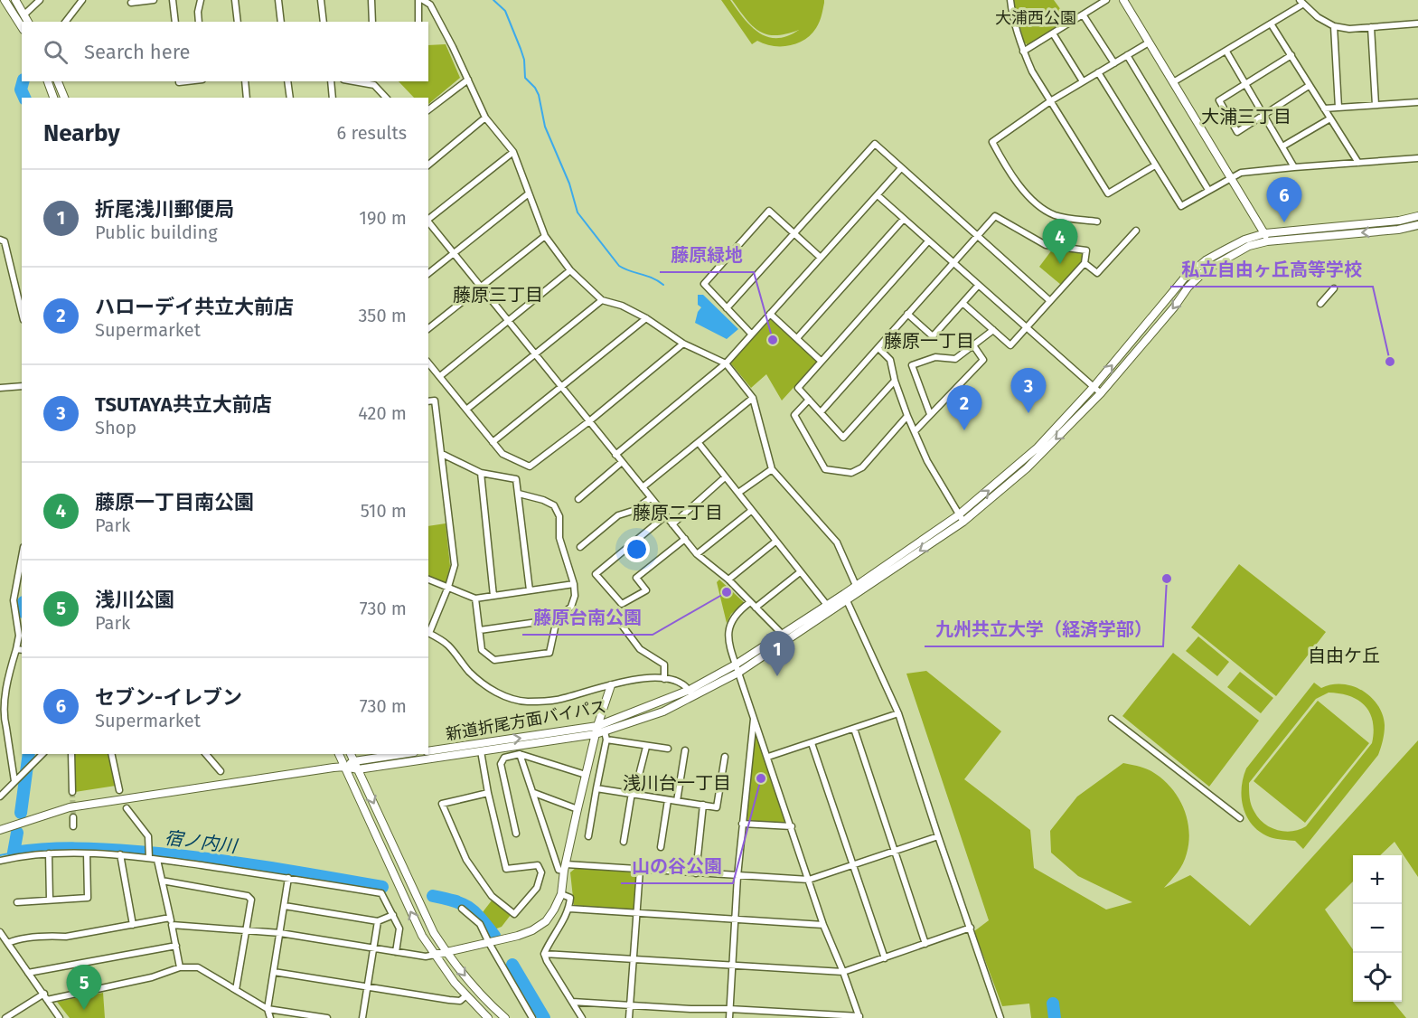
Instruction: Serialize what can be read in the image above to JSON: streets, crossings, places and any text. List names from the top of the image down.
{
  "streets": {
    "street": ["新道折尾方面バイパス"]
  },
  "districts": [
    "大浦三丁目",
    "藤原三丁目",
    "藤原一丁目",
    "藤原二丁目",
    "自由ケ丘",
    "浅川台一丁目"
  ],
  "water": ["宿ノ内川"],
  "parks": ["大浦西公園"],
  "places": [
    "藤原緑地",
    "私立自由ヶ丘高等学校",
    "九州共立大学（経済学部）",
    "藤原台南公園",
    "山の谷公園"
  ],
  "page": {
    "search": "Search here",
    "heading": ["Nearby", "6 results"],
    "list": [
      {
        "mark": "1",
        "name": "折尾浅川郵便局",
        "note": "Public building",
        "value": "190 m"
      },
      {
        "mark": "2",
        "name": "ハローデイ共立大前店",
        "note": "Supermarket",
        "value": "350 m"
      },
      {
        "mark": "3",
        "name": "TSUTAYA共立大前店",
        "note": "Shop",
        "value": "420 m"
      },
      {
        "mark": "4",
        "name": "藤原一丁目南公園",
        "note": "Park",
        "value": "510 m"
      },
      {
        "mark": "5",
        "name": "浅川公園",
        "note": "Park",
        "value": "730 m"
      },
      {
        "mark": "6",
        "name": "セブン-イレブン",
        "note": "Supermarket",
        "value": "730 m"
      }
    ],
    "pins": [
      "6",
      "4",
      "3",
      "2",
      "1",
      "5"
    ],
    "map_buttons": ["+", "−"]
  }
}
